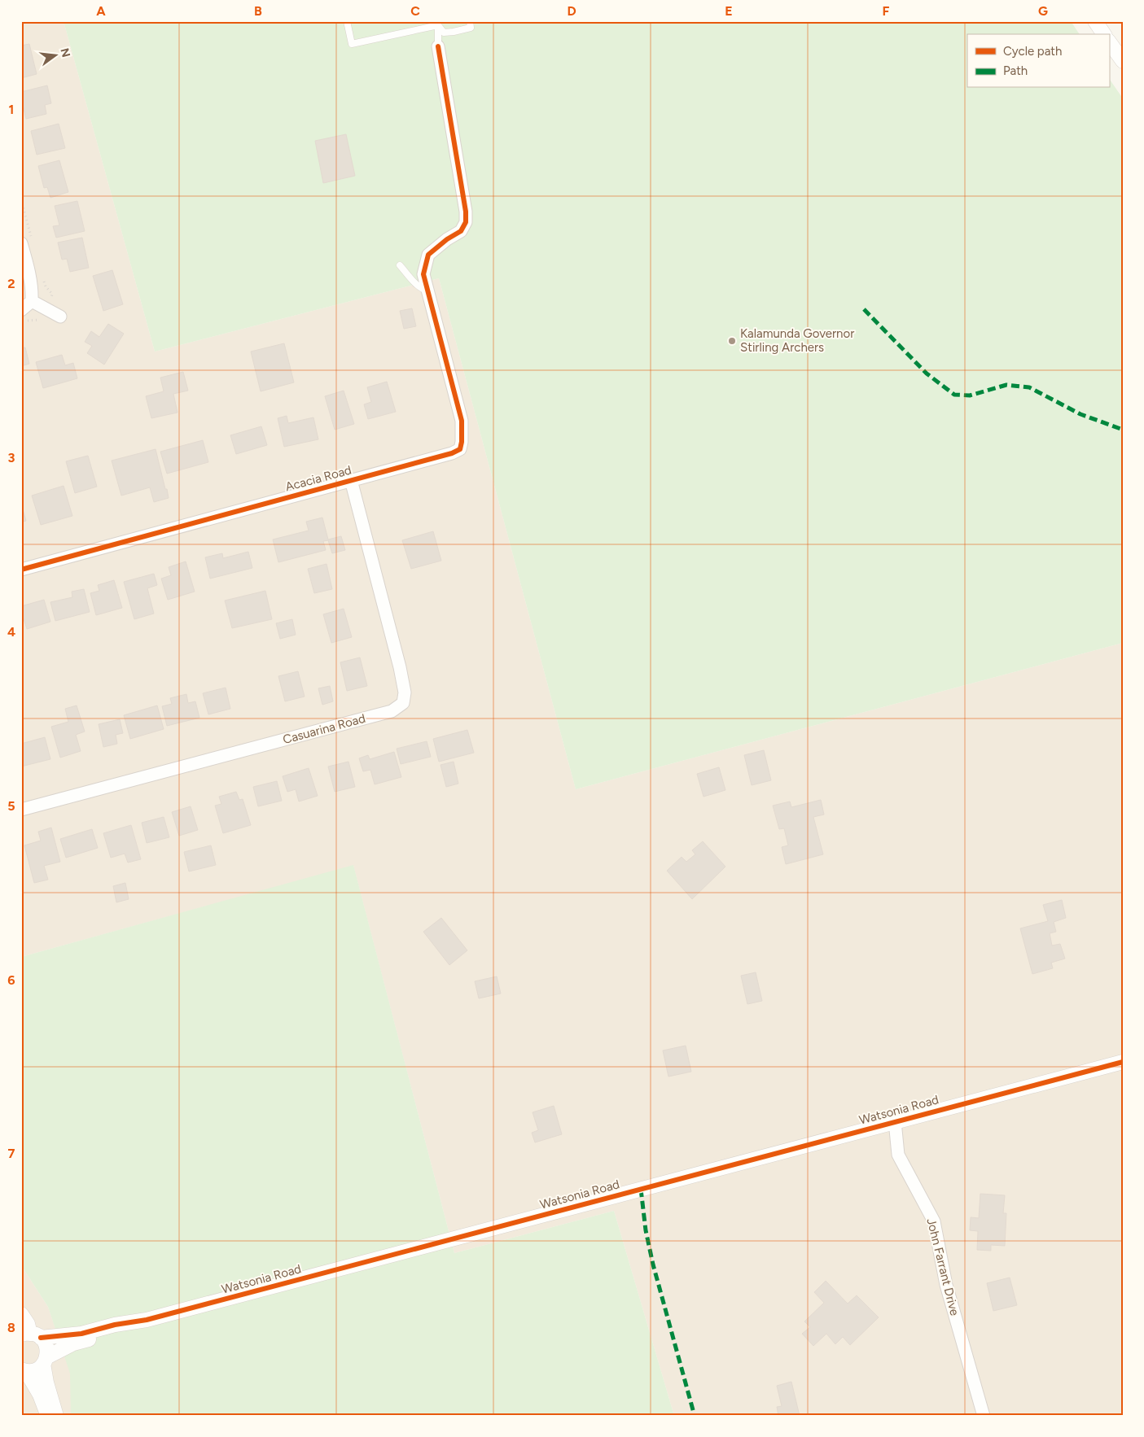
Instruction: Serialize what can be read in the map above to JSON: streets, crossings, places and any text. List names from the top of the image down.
{
  "streets": {
    "street": [
      "Acacia Road",
      "Casuarina Road",
      "Watsonia Road",
      "John Farrant Drive"
    ]
  },
  "crossings": [
    ["Acacia Road", "Casuarina Road"],
    ["Watsonia Road", "John Farrant Drive"]
  ],
  "places": ["Kalamunda Governor Stirling Archers"],
  "legend": ["Cycle path", "Path"],
  "north": "right",
  "grid": {
    "columns": [
      "A",
      "B",
      "C",
      "D",
      "E",
      "F",
      "G"
    ],
    "rows": [
      "1",
      "2",
      "3",
      "4",
      "5",
      "6",
      "7",
      "8"
    ]
  }
}
